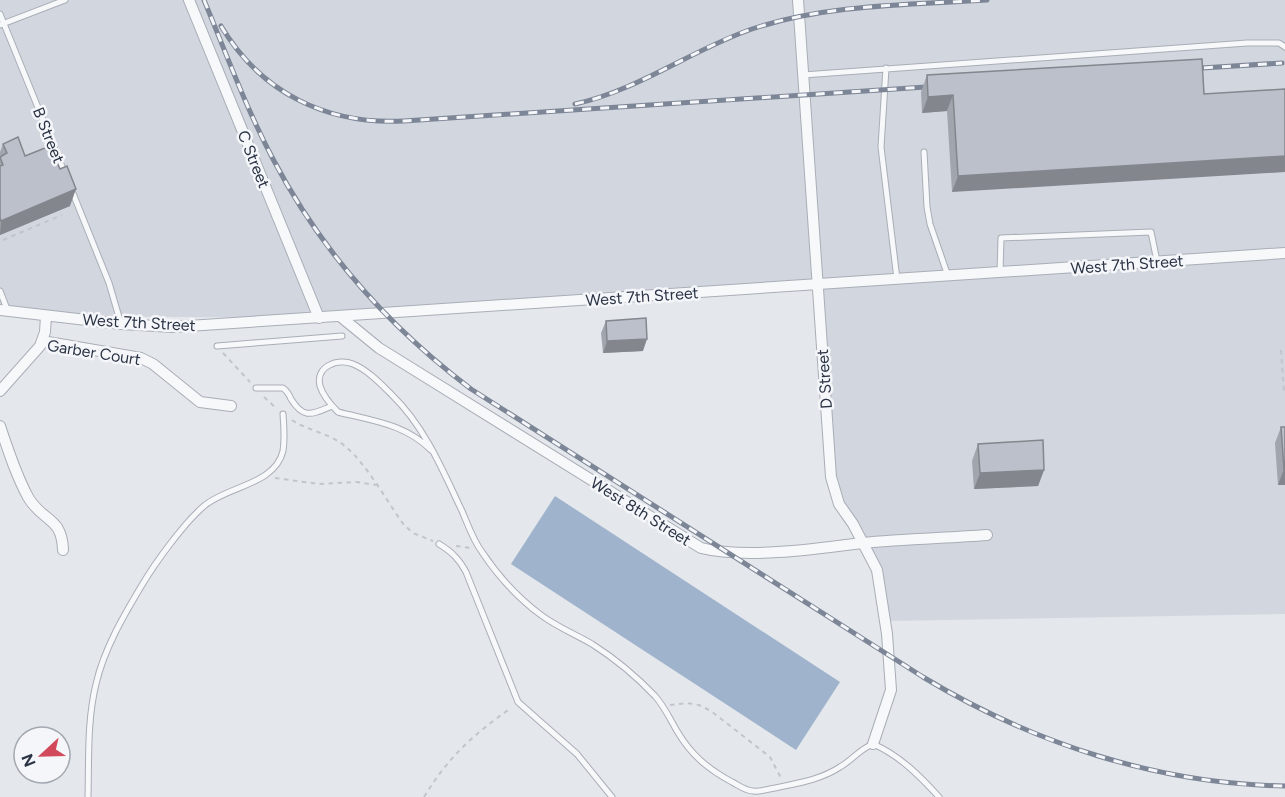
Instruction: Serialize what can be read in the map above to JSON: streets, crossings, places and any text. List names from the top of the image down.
{
  "streets": {
    "street": [
      "C Street",
      "West 7th Street",
      "Garber Court",
      "D Street",
      "West 8th Street"
    ],
    "lane": ["B Street"]
  },
  "crossings": [
    ["B Street", "West 7th Street"],
    ["C Street", "West 7th Street"],
    ["West 7th Street", "D Street"],
    ["West 7th Street", "West 8th Street"],
    ["D Street", "West 8th Street"]
  ],
  "north": "left"
}
